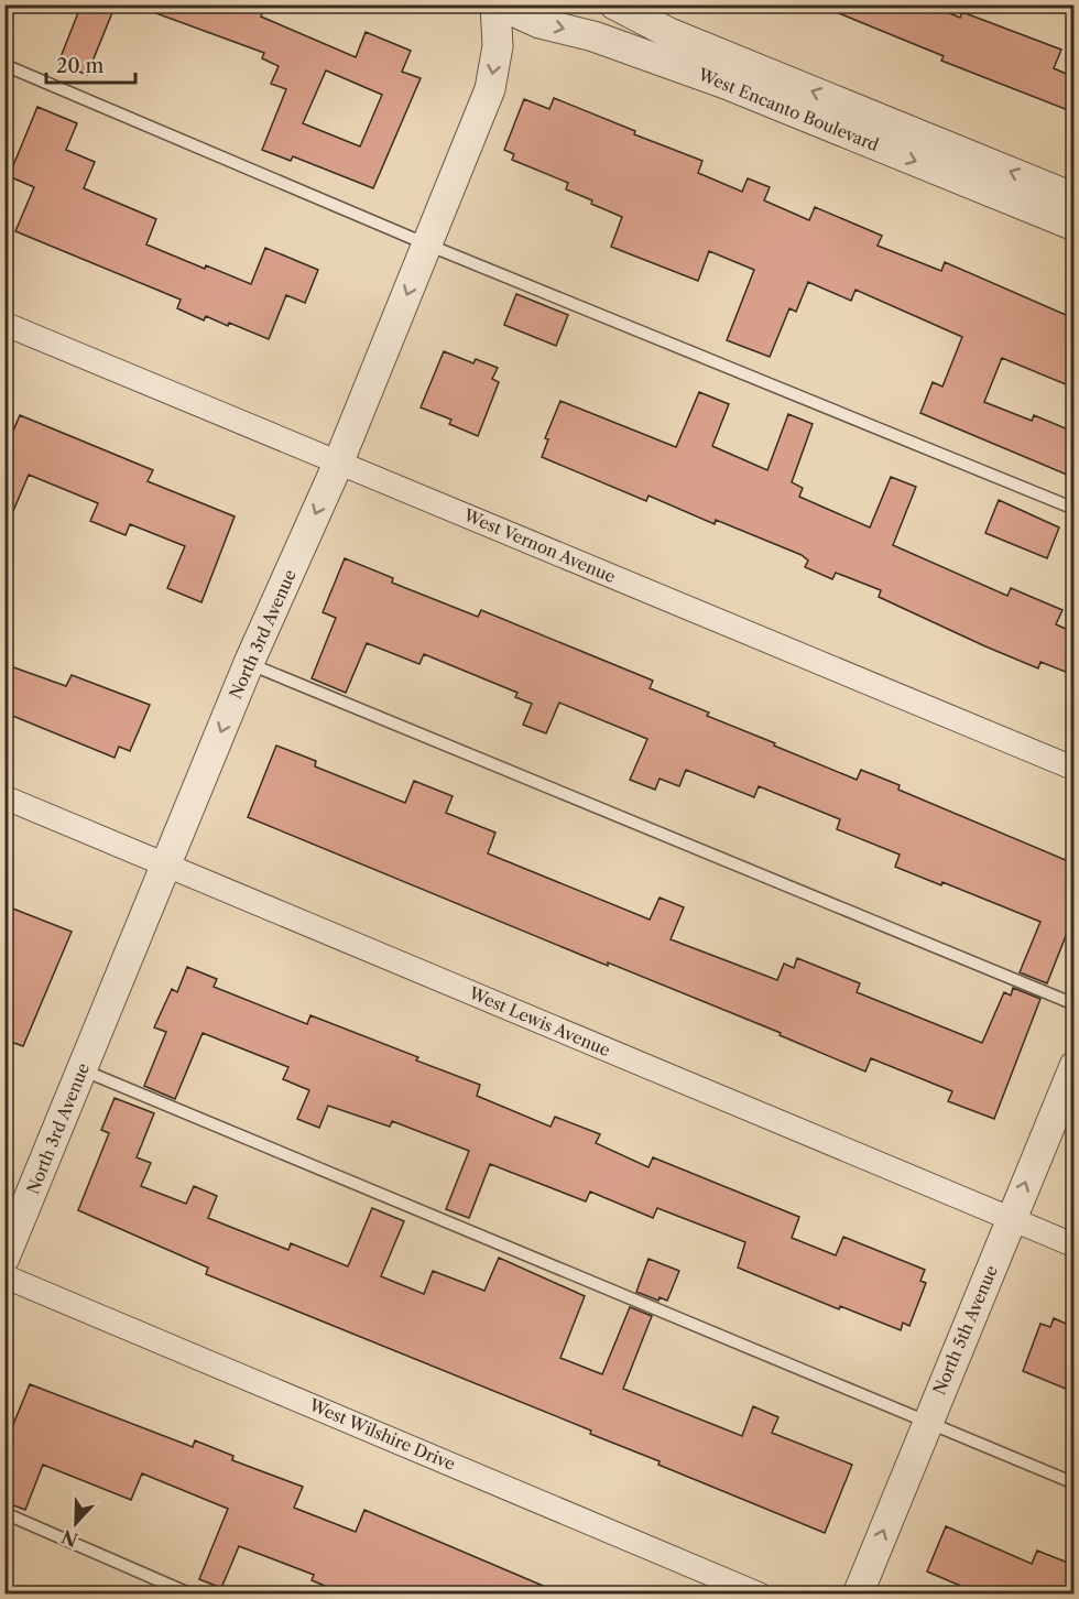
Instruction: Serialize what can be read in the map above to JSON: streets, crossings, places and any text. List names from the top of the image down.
{
  "streets": {
    "street": [
      "West Encanto Boulevard",
      "West Vernon Avenue",
      "North 3rd Avenue",
      "West Lewis Avenue",
      "North 5th Avenue",
      "West Wilshire Drive"
    ]
  },
  "crossings": [
    ["West Encanto Boulevard", "North 3rd Avenue"],
    ["West Vernon Avenue", "North 3rd Avenue"],
    ["North 3rd Avenue", "West Lewis Avenue"],
    ["West Lewis Avenue", "North 5th Avenue"]
  ],
  "one_way": ["North 3rd Avenue", "North 5th Avenue"],
  "scale_bar": "20 m",
  "north": "bottom"
}
